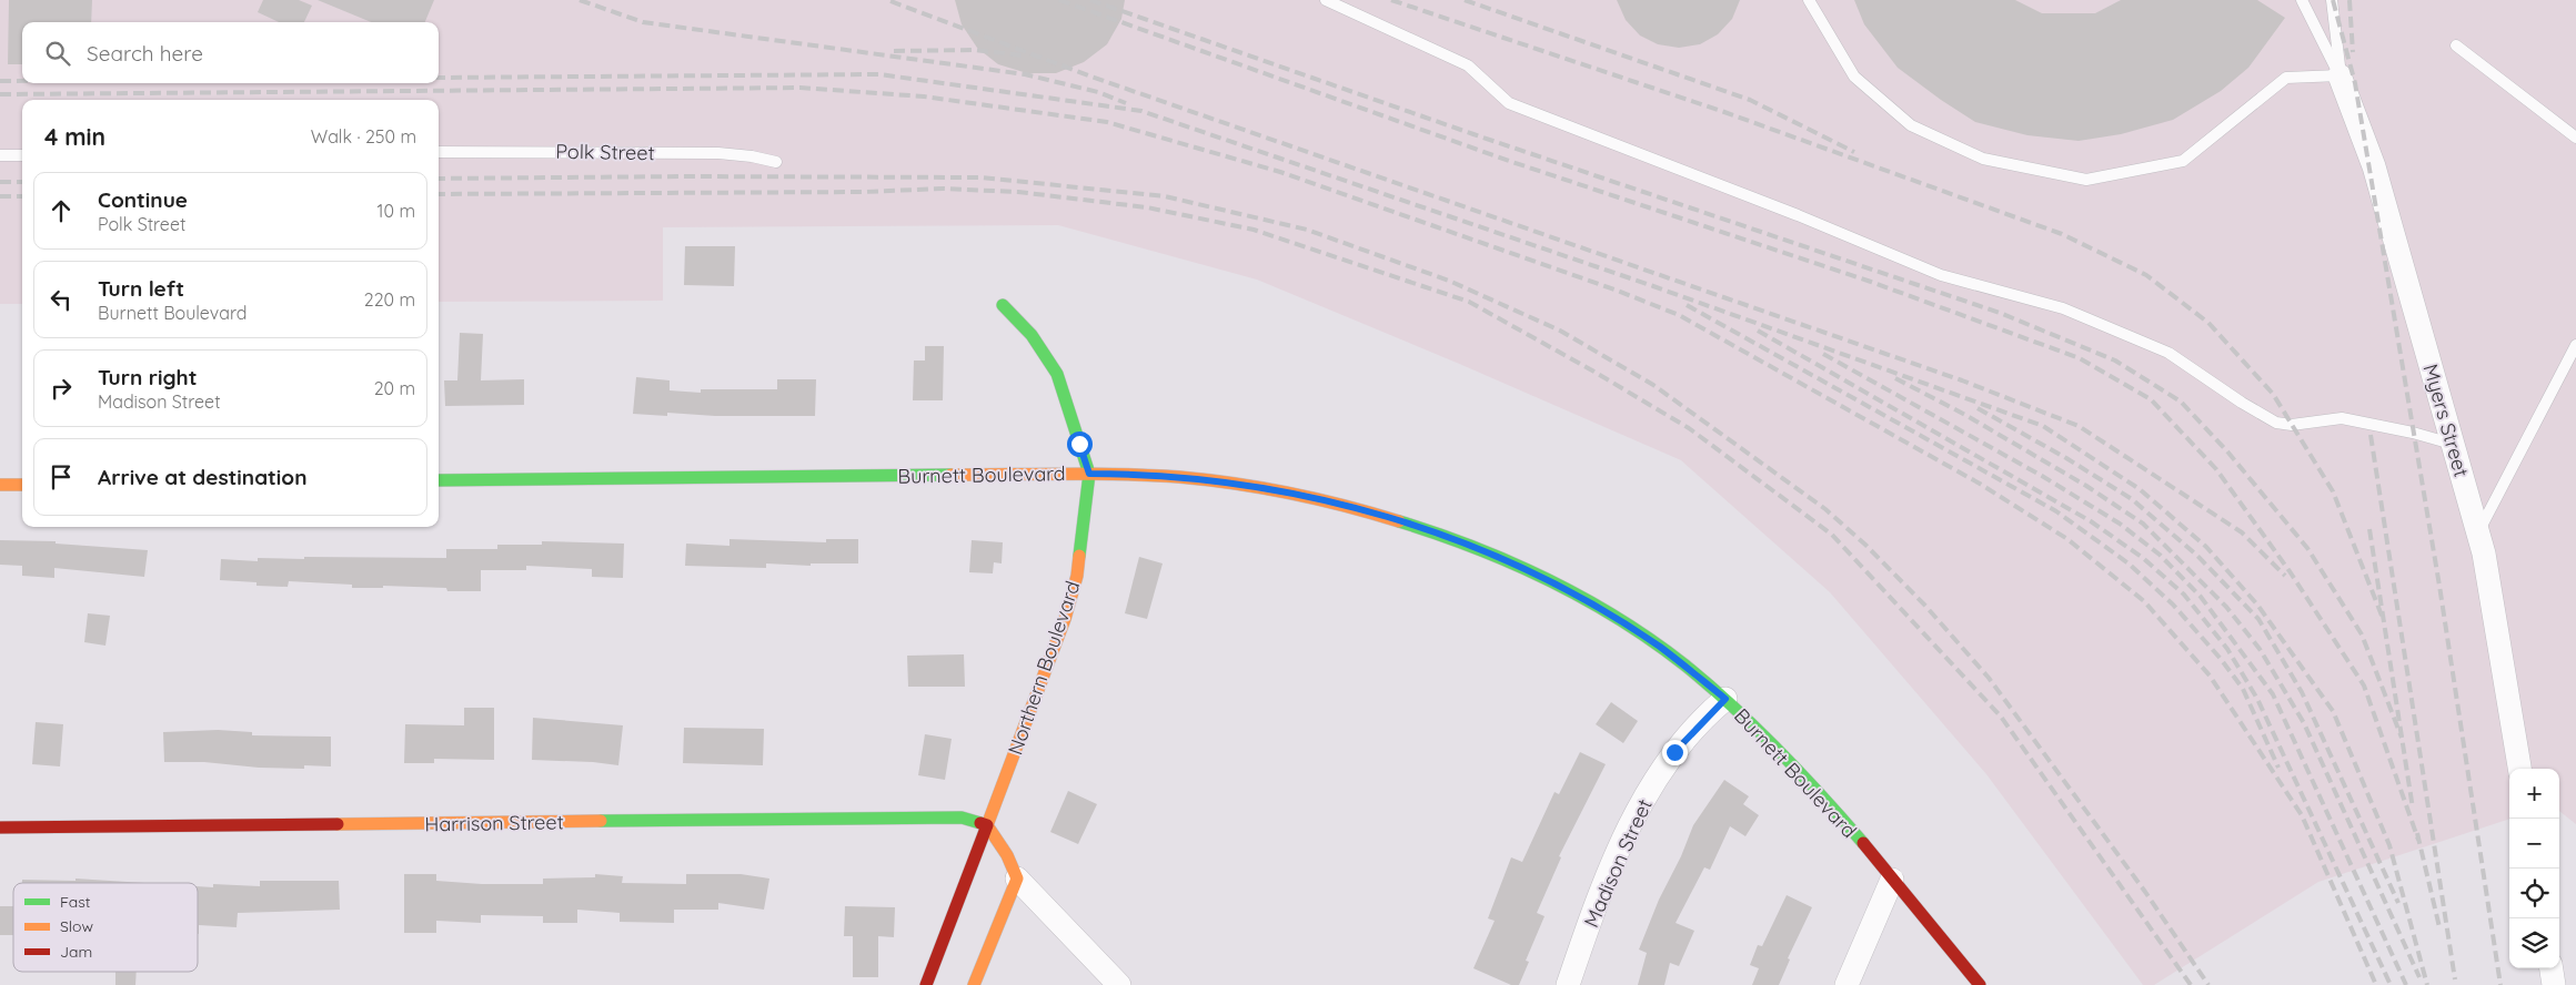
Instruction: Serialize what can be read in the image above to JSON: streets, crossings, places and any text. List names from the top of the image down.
{
  "streets": {
    "street": [
      "Myers Street",
      "Burnett Boulevard",
      "Northern Boulevard",
      "Harrison Street",
      "Madison Street"
    ],
    "lane": ["Polk Street"]
  },
  "crossings": [
    ["Burnett Boulevard", "Northern Boulevard"],
    ["Burnett Boulevard", "Madison Street"],
    ["Northern Boulevard", "Harrison Street"]
  ],
  "legend": ["Fast", "Slow", "Jam"],
  "page": {
    "search": "Search here",
    "heading": ["4 min", "Walk · 250 m"],
    "list": [
      ["Continue", "Polk Street", "10 m"],
      ["Turn left", "Burnett Boulevard", "220 m"],
      ["Turn right", "Madison Street", "20 m"],
      "Arrive at destination"
    ],
    "map_buttons": ["+", "−"]
  }
}
